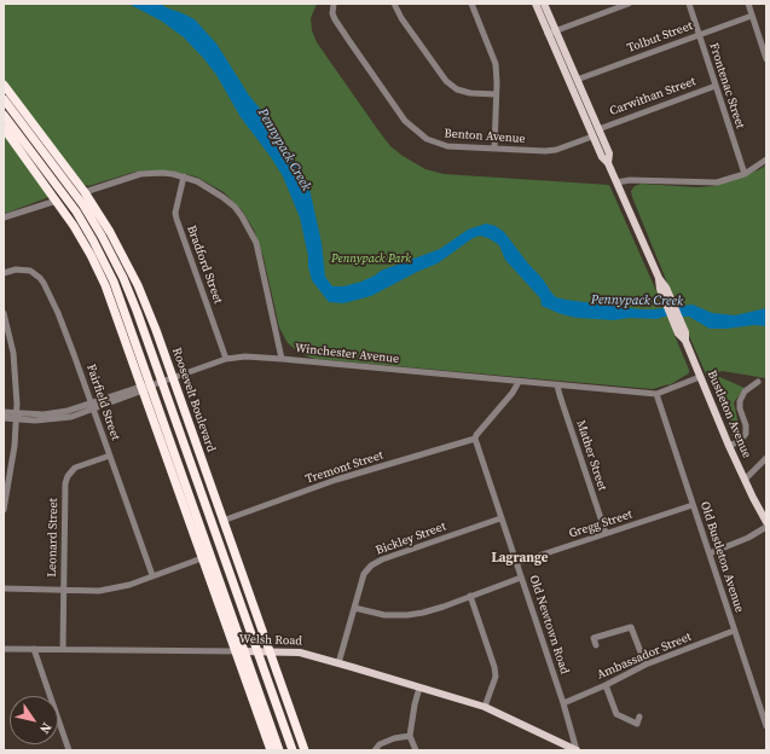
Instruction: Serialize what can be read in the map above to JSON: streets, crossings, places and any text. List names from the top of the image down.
{
  "streets": {
    "highway": ["Roosevelt Boulevard"],
    "main road": ["Bustleton Avenue", "Welsh Road"],
    "street": [
      "Tolbut Street",
      "Frontenac Street",
      "Carwithan Street",
      "Benton Avenue",
      "Bradford Street",
      "Winchester Avenue",
      "Fairfield Street",
      "Mather Street",
      "Tremont Street",
      "Gregg Street",
      "Leonard Street",
      "Bickley Street",
      "Old Bustleton Avenue",
      "Old Newtown Road",
      "Ambassador Street"
    ]
  },
  "crossings": [
    ["Tolbut Street", "Frontenac Street"],
    ["Tolbut Street", "Bustleton Avenue"],
    ["Frontenac Street", "Carwithan Street"],
    ["Carwithan Street", "Bustleton Avenue"],
    ["Benton Avenue", "Bustleton Avenue"],
    ["Bradford Street", "Winchester Avenue"],
    ["Winchester Avenue", "Roosevelt Boulevard"],
    ["Winchester Avenue", "Bustleton Avenue"],
    ["Winchester Avenue", "Mather Street"],
    ["Winchester Avenue", "Old Bustleton Avenue"],
    ["Roosevelt Boulevard", "Tremont Street"],
    ["Roosevelt Boulevard", "Welsh Road"],
    ["Fairfield Street", "Leonard Street"],
    ["Mather Street", "Gregg Street"],
    ["Tremont Street", "Old Newtown Road"],
    ["Gregg Street", "Old Bustleton Avenue"],
    ["Gregg Street", "Old Newtown Road"],
    ["Leonard Street", "Welsh Road"],
    ["Bickley Street", "Old Newtown Road"],
    ["Bickley Street", "Welsh Road"],
    ["Old Bustleton Avenue", "Ambassador Street"],
    ["Old Newtown Road", "Welsh Road"],
    ["Old Newtown Road", "Ambassador Street"]
  ],
  "districts": ["Lagrange"],
  "water": ["Pennypack Creek"],
  "parks": ["Pennypack Park"],
  "north": "bottom right"
}
